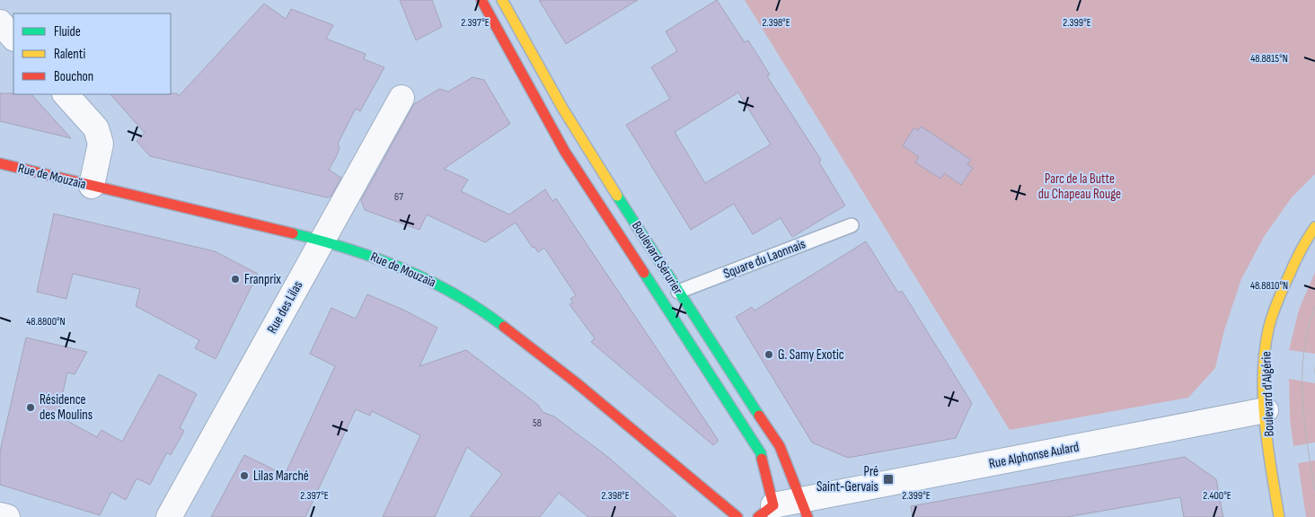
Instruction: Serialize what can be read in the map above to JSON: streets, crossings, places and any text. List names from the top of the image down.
{
  "streets": {
    "street": [
      "Rue de Mouzaïa",
      "Boulevard Sérurier",
      "Rue des Lilas",
      "Boulevard d'Algérie",
      "Rue Alphonse Aulard"
    ],
    "lane": ["Square du Laonnais"]
  },
  "crossings": [
    ["Rue de Mouzaïa", "Rue des Lilas"],
    ["Boulevard Sérurier", "Square du Laonnais"],
    ["Boulevard Sérurier", "Rue Alphonse Aulard"],
    ["Boulevard d'Algérie", "Rue Alphonse Aulard"]
  ],
  "parks": ["Parc de la Butte du Chapeau Rouge"],
  "places": {
    "other": [
      "Franprix",
      "G. Samy Exotic",
      "Résidence des Moulins",
      "Lilas Marché"
    ],
    "transit": ["Pré Saint-Gervais"]
  },
  "house_numbers": ["67", "58"],
  "legend": ["Fluide", "Ralenti", "Bouchon"],
  "coordinates": [
    "2.397°E",
    "2.398°E",
    "2.399°E",
    "48.8815°N",
    "48.8810°N",
    "48.8800°N",
    "2.400°E"
  ]
}
